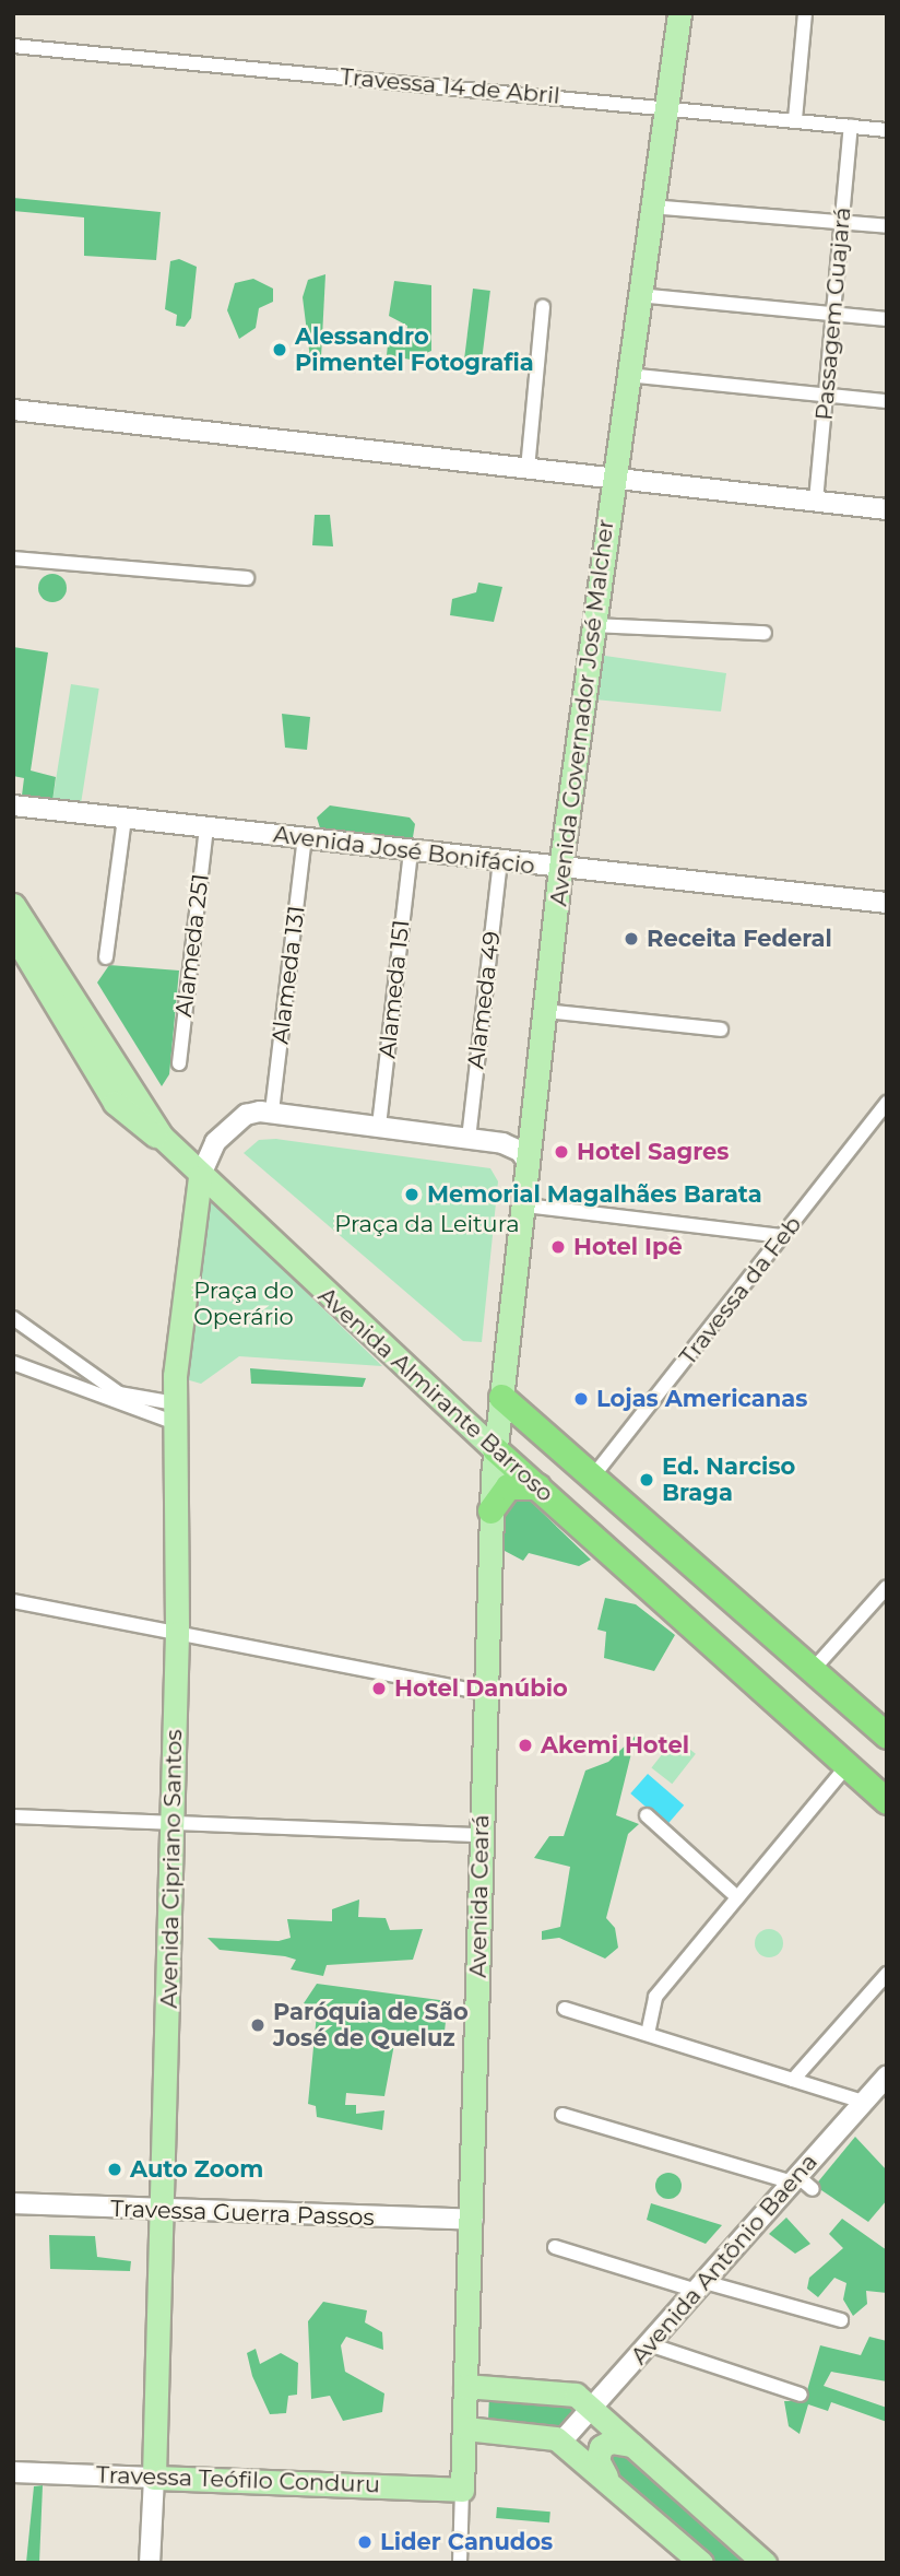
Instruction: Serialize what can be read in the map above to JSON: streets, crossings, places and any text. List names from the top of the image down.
{
  "streets": {
    "highway": ["Avenida Almirante Barroso"],
    "main road": [
      "Avenida Governador José Malcher",
      "Avenida Cipriano Santos",
      "Avenida Ceará",
      "Travessa Teófilo Conduru"
    ],
    "street": [
      "Travessa 14 de Abril",
      "Passagem Guajará",
      "Avenida José Bonifácio",
      "Alameda 251",
      "Alameda 131",
      "Alameda 151",
      "Alameda 49",
      "Travessa da Feb",
      "Travessa Guerra Passos",
      "Avenida Antônio Baena"
    ]
  },
  "crossings": [
    ["Travessa 14 de Abril", "Passagem Guajará"],
    ["Travessa 14 de Abril", "Avenida Governador José Malcher"],
    ["Avenida Governador José Malcher", "Avenida José Bonifácio"],
    ["Avenida Governador José Malcher", "Avenida Almirante Barroso"],
    ["Avenida Governador José Malcher", "Avenida Ceará"],
    ["Avenida José Bonifácio", "Alameda 251"],
    ["Avenida José Bonifácio", "Alameda 131"],
    ["Avenida José Bonifácio", "Alameda 151"],
    ["Avenida José Bonifácio", "Alameda 49"],
    ["Travessa da Feb", "Avenida Almirante Barroso"],
    ["Avenida Almirante Barroso", "Avenida Cipriano Santos"],
    ["Avenida Almirante Barroso", "Avenida Ceará"],
    ["Avenida Cipriano Santos", "Travessa Guerra Passos"],
    ["Avenida Cipriano Santos", "Travessa Teófilo Conduru"],
    ["Avenida Ceará", "Travessa Guerra Passos"],
    ["Avenida Ceará", "Travessa Teófilo Conduru"]
  ],
  "parks": ["Praça da Leitura", "Praça do Operário"],
  "places": [
    "Alessandro Pimentel Fotografia",
    "Receita Federal",
    "Hotel Sagres",
    "Memorial Magalhães Barata",
    "Hotel Ipê",
    "Lojas Americanas",
    "Ed. Narciso Braga",
    "Hotel Danúbio",
    "Akemi Hotel",
    "Paróquia de São José de Queluz",
    "Auto Zoom",
    "Lider Canudos"
  ]
}
